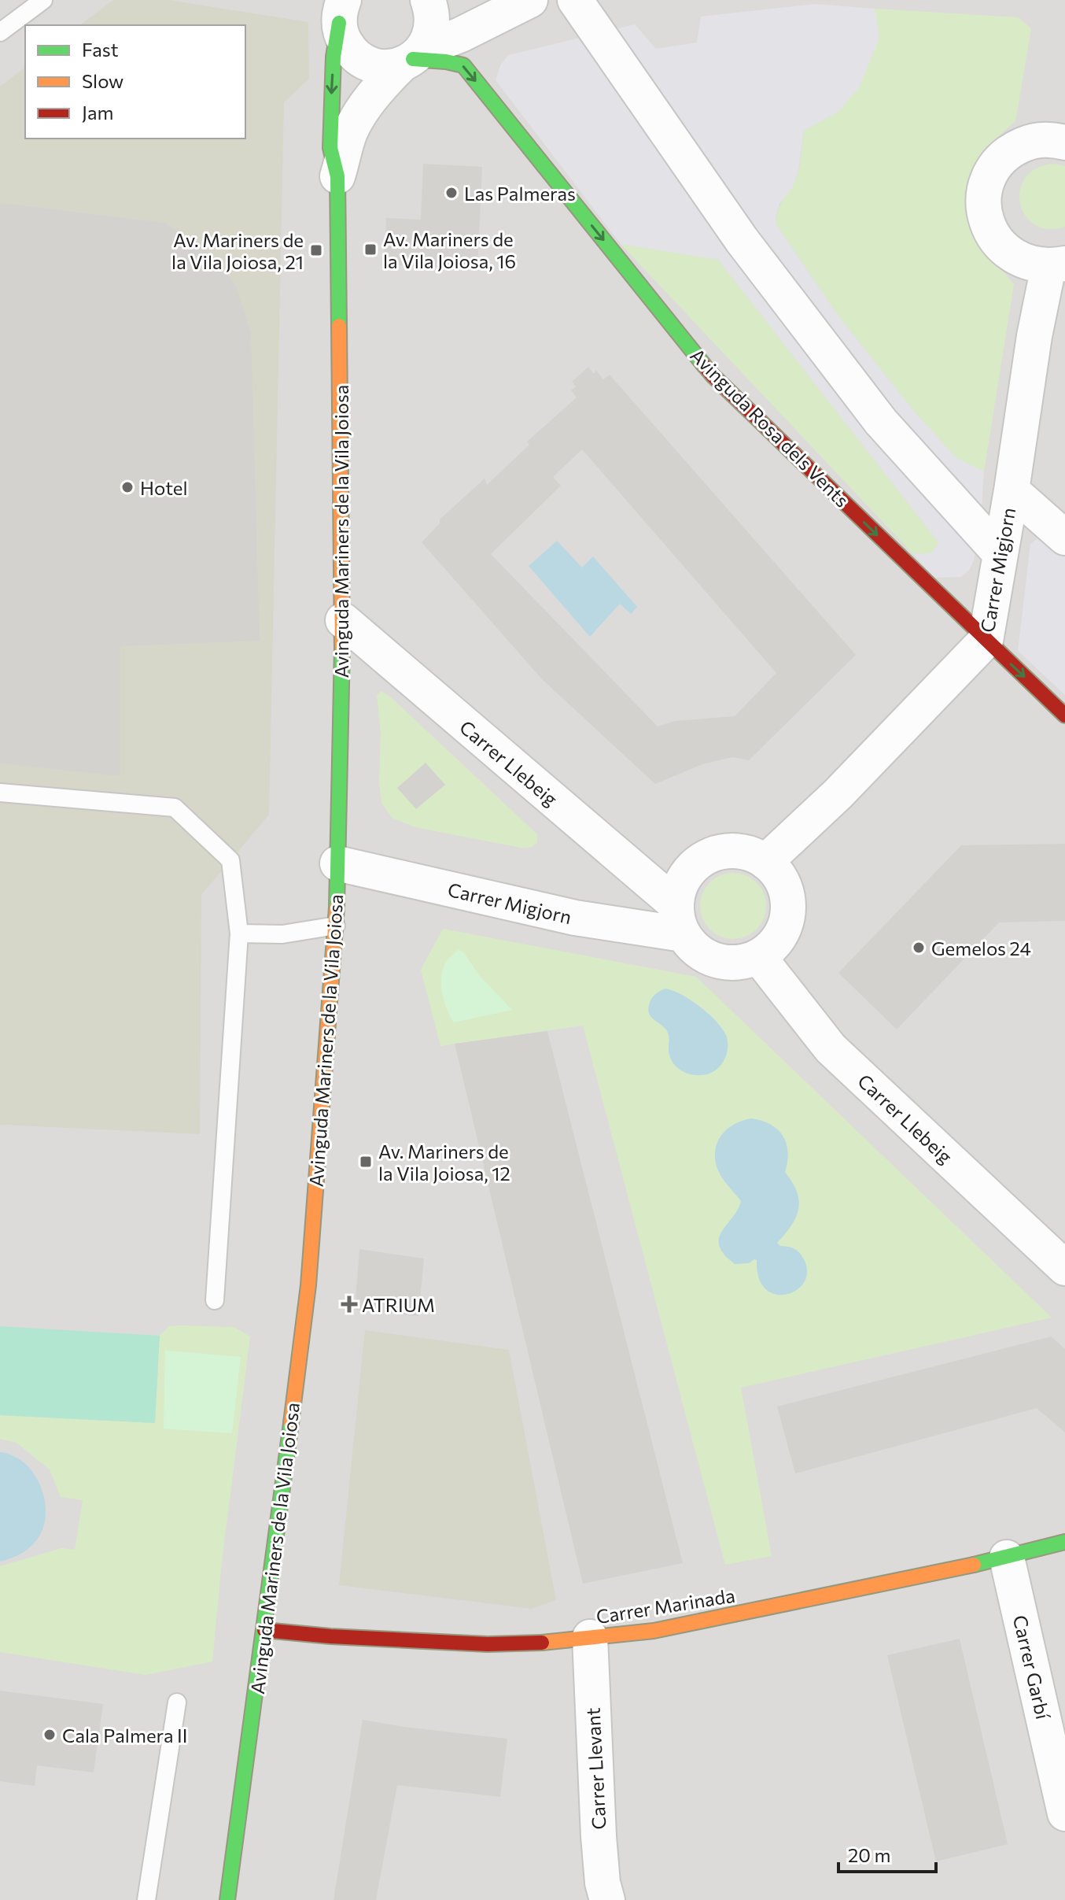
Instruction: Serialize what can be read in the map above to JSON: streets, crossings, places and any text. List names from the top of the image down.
{
  "streets": {
    "street": [
      "Avinguda Rosa dels Vents",
      "Avinguda Mariners de la Vila Joiosa",
      "Carrer Migjorn",
      "Carrer Llebeig",
      "Carrer Marinada",
      "Carrer Garbí",
      "Carrer Llevant"
    ]
  },
  "crossings": [
    ["Avinguda Rosa dels Vents", "Avinguda Mariners de la Vila Joiosa"],
    ["Avinguda Rosa dels Vents", "Carrer Migjorn"],
    ["Avinguda Mariners de la Vila Joiosa", "Carrer Migjorn"],
    ["Avinguda Mariners de la Vila Joiosa", "Carrer Llebeig"],
    ["Avinguda Mariners de la Vila Joiosa", "Carrer Marinada"],
    ["Carrer Migjorn", "Carrer Llebeig"],
    ["Carrer Marinada", "Carrer Garbí"],
    ["Carrer Marinada", "Carrer Llevant"]
  ],
  "places": {
    "other": [
      "Las Palmeras",
      "Hotel",
      "Gemelos 24",
      "Cala Palmera II"
    ],
    "transit": ["Av. Mariners de la Vila Joiosa, 16", "Av. Mariners de la Vila Joiosa, 21", "Av. Mariners de la Vila Joiosa, 12"],
    "health": ["ATRIUM"]
  },
  "legend": ["Fast", "Slow", "Jam"],
  "scale_bar": "20 m"
}
